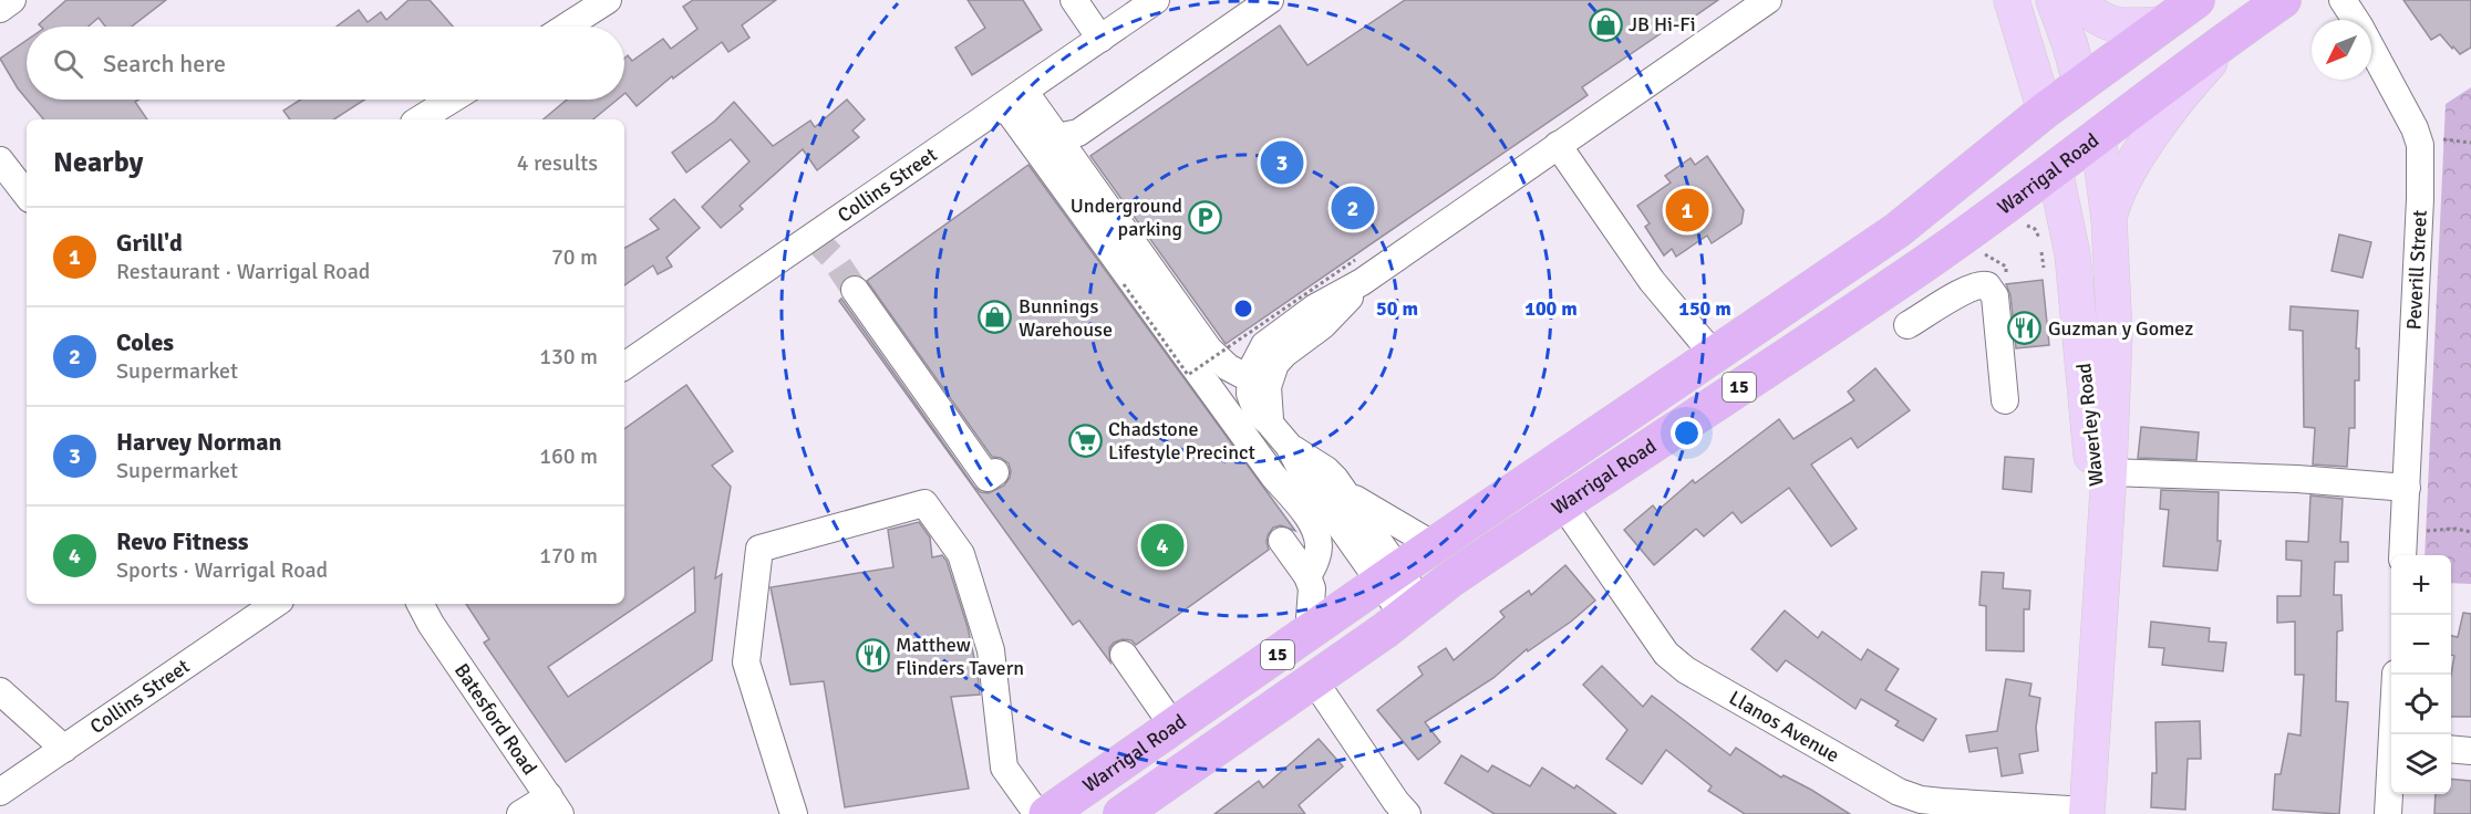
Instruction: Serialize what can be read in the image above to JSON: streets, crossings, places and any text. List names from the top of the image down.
{
  "streets": {
    "highway": ["Warrigal Road", "15", "Waverley Road"],
    "street": [
      "Collins Street",
      "Peverill Street",
      "Batesford Road",
      "Llanos Avenue"
    ]
  },
  "crossings": [
    ["Warrigal Road", "Waverley Road"],
    ["Warrigal Road", "Llanos Avenue"],
    ["Waverley Road", "Llanos Avenue"]
  ],
  "places": {
    "shop": ["JB Hi-Fi", "Bunnings Warehouse"],
    "parking": ["Underground parking"],
    "restaurant": ["Guzman y Gomez", "Matthew Flinders Tavern"],
    "supermarket": ["Chadstone Lifestyle Precinct"]
  },
  "north": "bottom left",
  "page": {
    "search": "Search here",
    "heading": ["Nearby", "4 results"],
    "pins": [
      "3",
      "2",
      "1",
      "4"
    ],
    "list": [
      {
        "mark": "1",
        "name": "Grill'd",
        "note": "Restaurant · Warrigal Road",
        "value": "70 m"
      },
      {
        "mark": "2",
        "name": "Coles",
        "note": "Supermarket",
        "value": "130 m"
      },
      {
        "mark": "3",
        "name": "Harvey Norman",
        "note": "Supermarket",
        "value": "160 m"
      },
      {
        "mark": "4",
        "name": "Revo Fitness",
        "note": "Sports · Warrigal Road",
        "value": "170 m"
      }
    ],
    "map_buttons": ["+", "−"]
  },
  "rings": ["50 m", "100 m", "150 m"]
}
